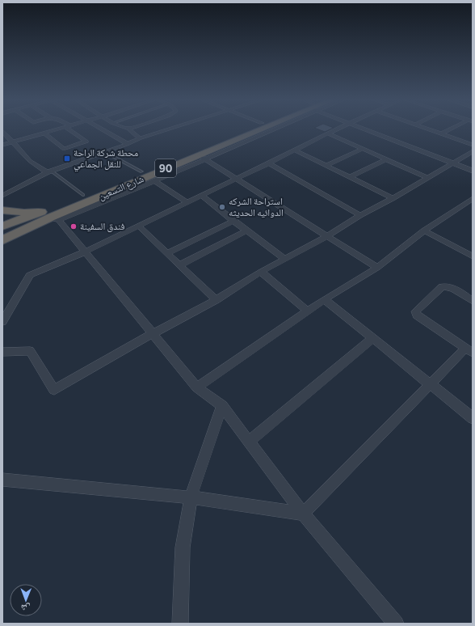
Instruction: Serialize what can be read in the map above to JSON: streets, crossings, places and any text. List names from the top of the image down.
{
  "streets": {
    "highway": ["90", "شارع التسعين"]
  },
  "places": {
    "transit": ["محطة شركة الراحة للنقل الجماعي"],
    "other": ["استراحة الشركه الدوائيه الحديثه", "فندق السفينة"]
  },
  "north": "bottom"
}
